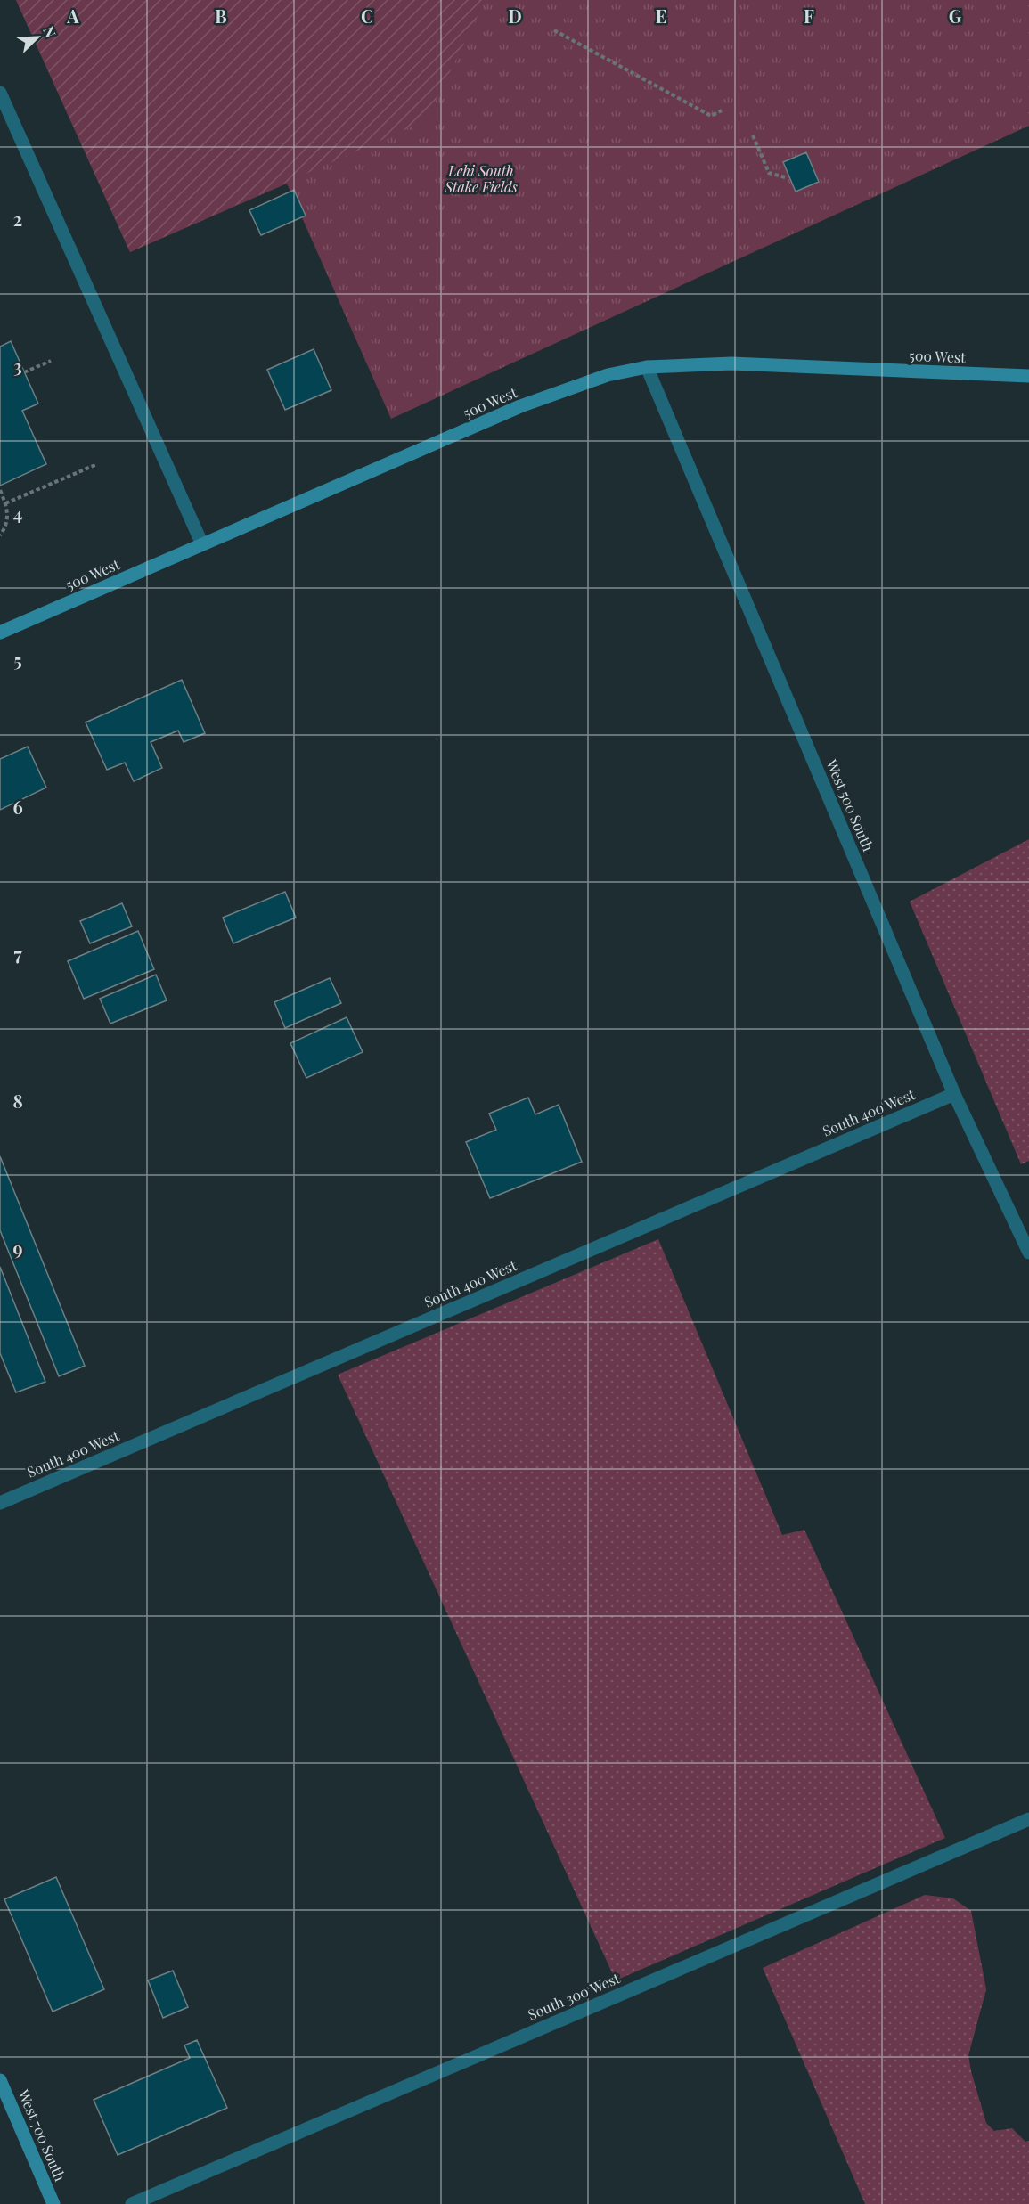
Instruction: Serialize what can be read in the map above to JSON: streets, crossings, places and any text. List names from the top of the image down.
{
  "streets": {
    "street": [
      "500 West",
      "West 500 South",
      "South 400 West",
      "South 300 West",
      "West 700 South"
    ]
  },
  "crossings": [
    ["500 West", "West 500 South"],
    ["West 500 South", "South 400 West"]
  ],
  "parks": ["Lehi South Stake Fields"],
  "north": "top right",
  "grid": {
    "columns": [
      "A",
      "B",
      "C",
      "D",
      "E",
      "F",
      "G"
    ],
    "rows": [
      "2",
      "3",
      "4",
      "5",
      "6",
      "7",
      "8",
      "9"
    ]
  }
}
